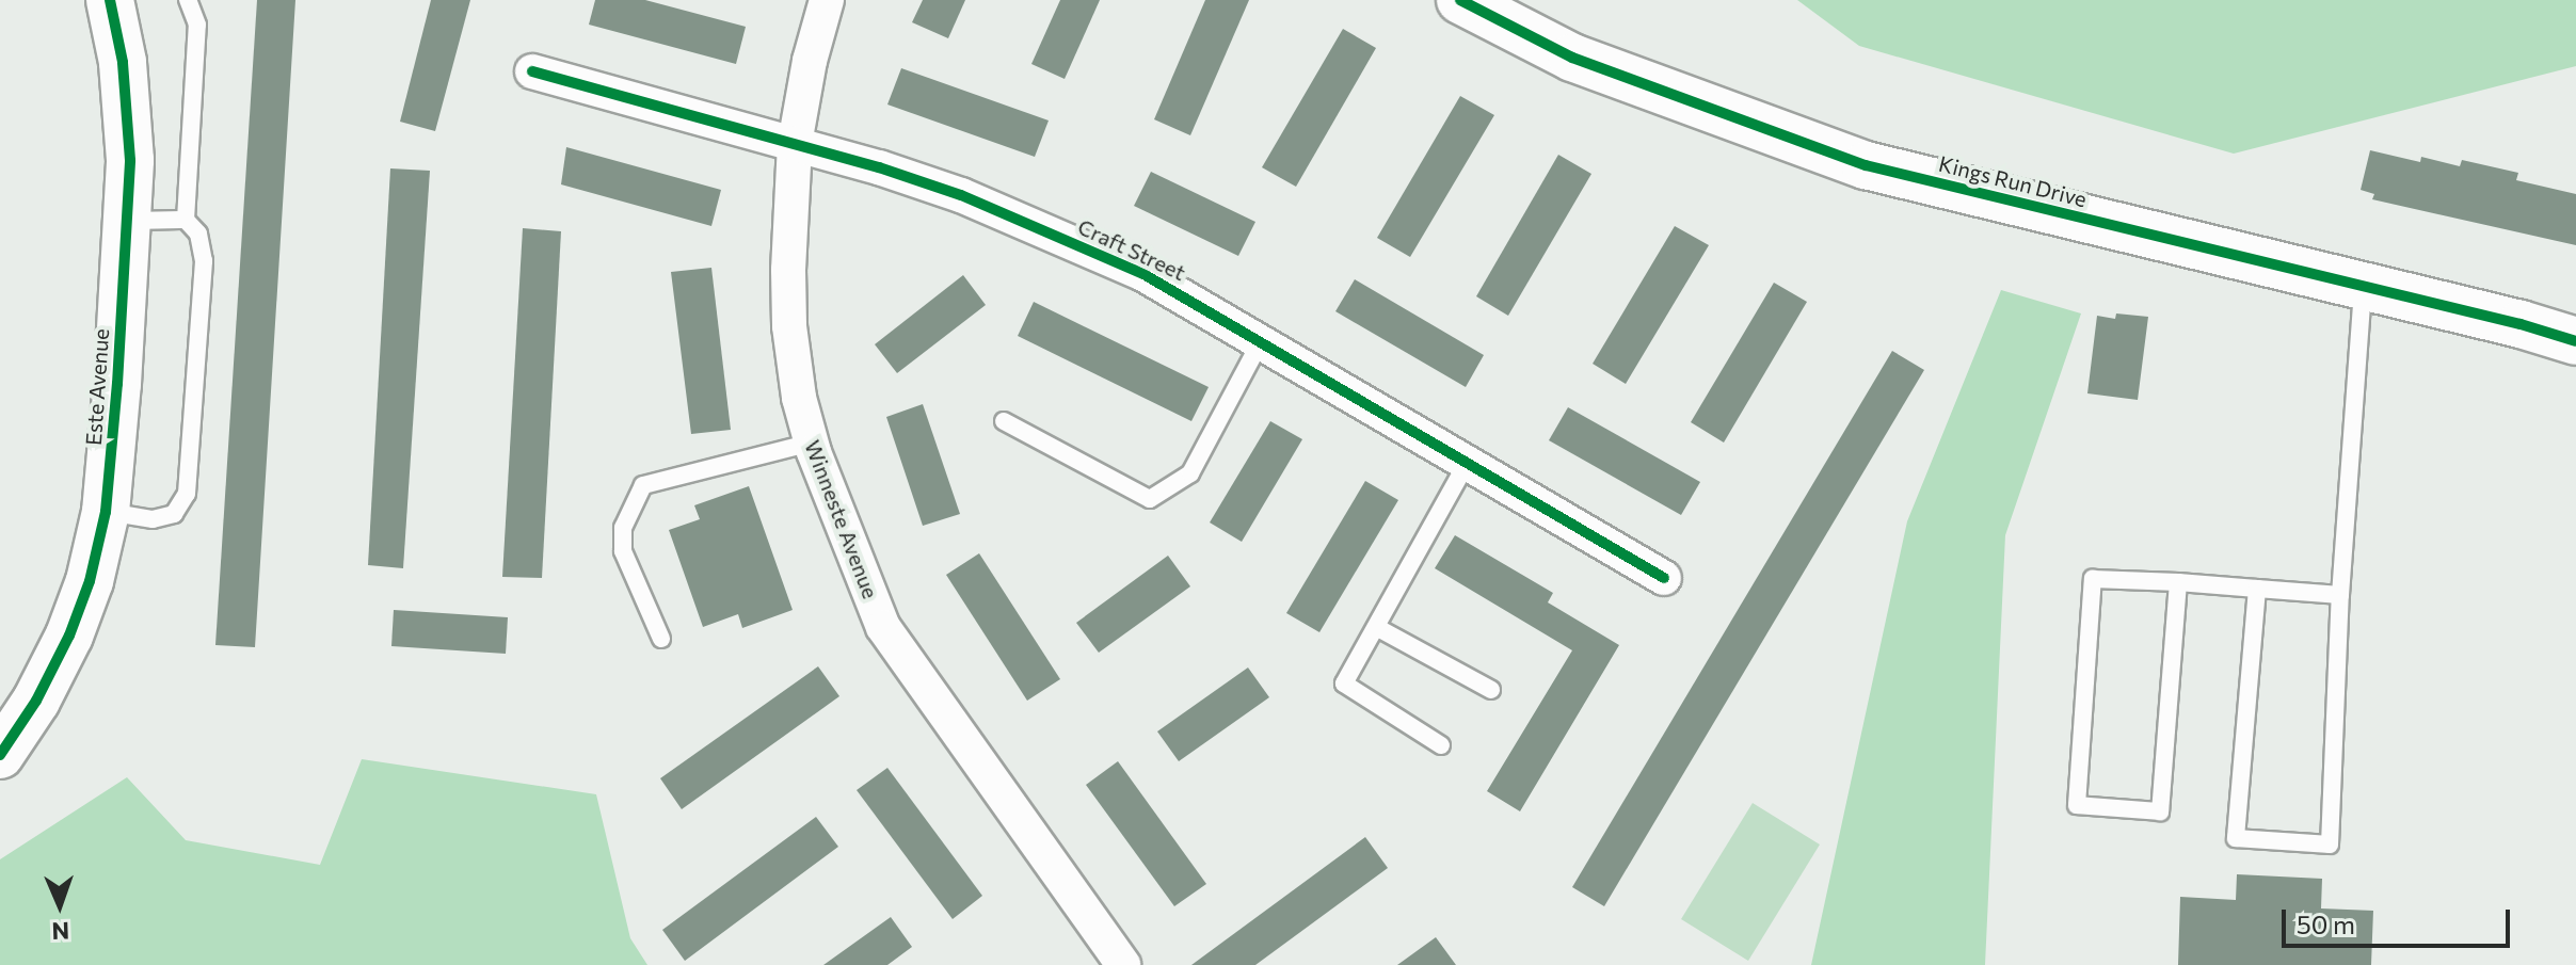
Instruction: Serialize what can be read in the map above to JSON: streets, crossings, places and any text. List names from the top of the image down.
{
  "streets": {
    "street": [
      "Kings Run Drive",
      "Craft Street",
      "Este Avenue",
      "Winneste Avenue"
    ]
  },
  "crossings": [
    ["Craft Street", "Winneste Avenue"]
  ],
  "scale_bar": "50 m",
  "north": "bottom"
}
